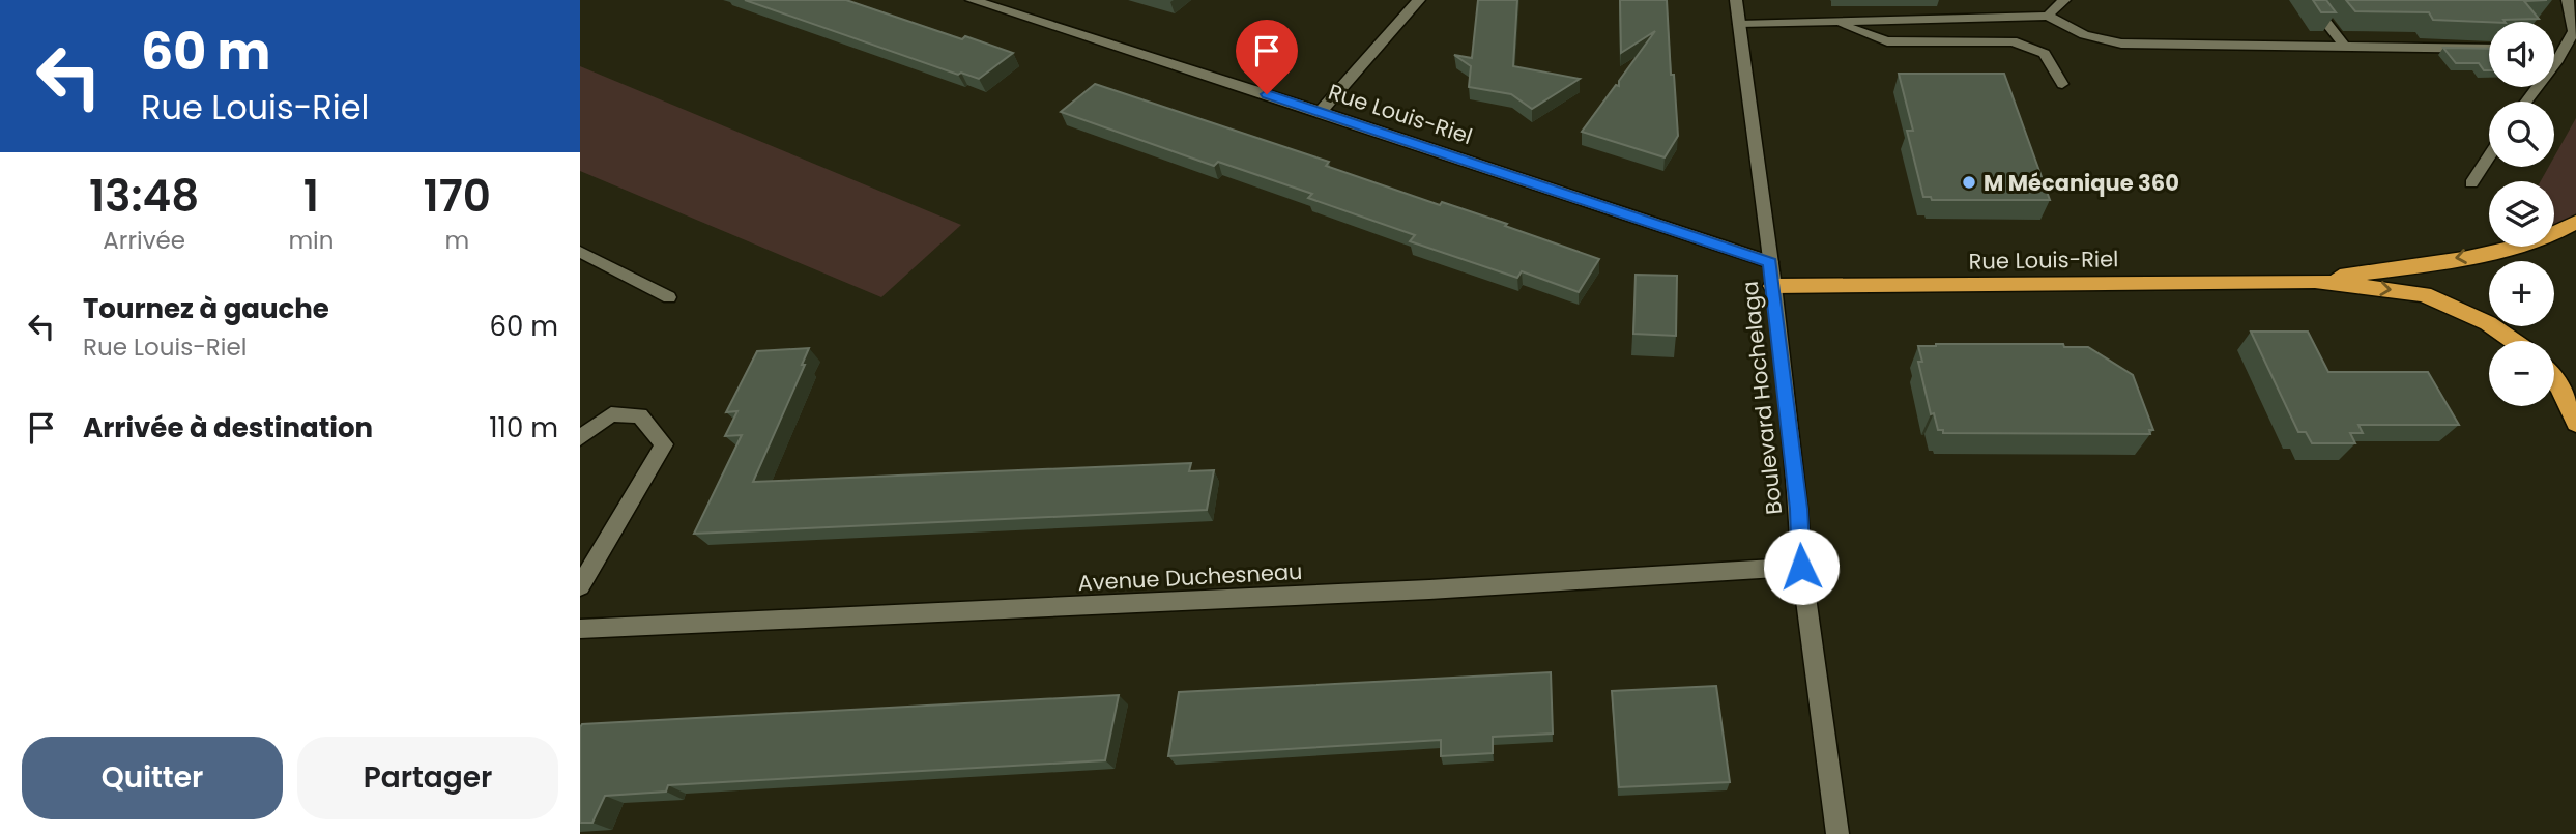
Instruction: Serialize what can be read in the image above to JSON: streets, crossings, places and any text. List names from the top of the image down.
{
  "streets": {
    "highway": ["Rue Louis-Riel"],
    "street": ["Boulevard Hochelaga", "Avenue Duchesneau"]
  },
  "crossings": [
    ["Rue Louis-Riel", "Boulevard Hochelaga"],
    ["Boulevard Hochelaga", "Avenue Duchesneau"]
  ],
  "places": ["M Mécanique 360"],
  "page": {
    "turn": ["60 m", "Rue Louis-Riel"],
    "map_buttons": ["+", "−"],
    "eta": [
      "13:48",
      "Arrivée",
      "1",
      "min",
      "170",
      "m"
    ],
    "list": [
      {
        "name": "Tournez à gauche",
        "note": "Rue Louis-Riel",
        "value": "60 m"
      },
      {
        "name": "Arrivée à destination",
        "value": "110 m"
      }
    ],
    "buttons": ["Quitter", "Partager"]
  }
}
